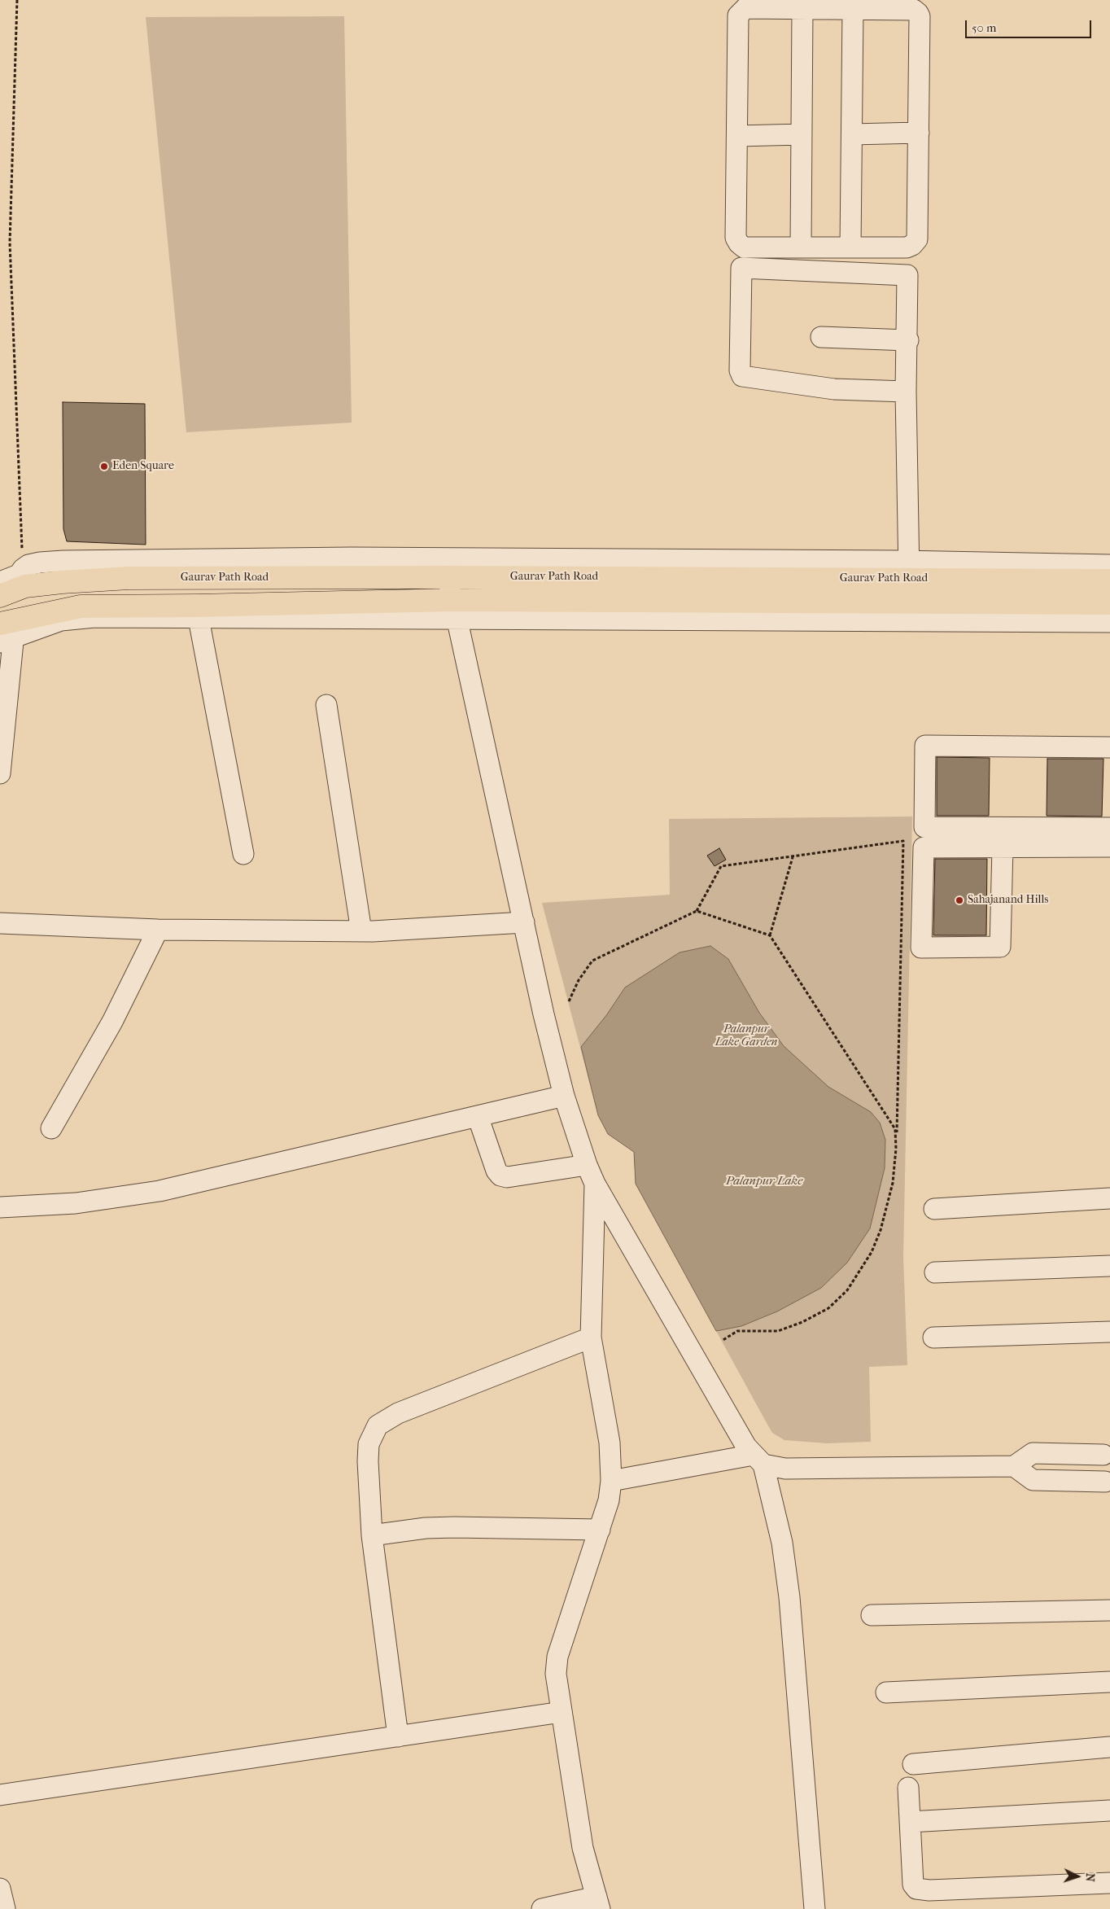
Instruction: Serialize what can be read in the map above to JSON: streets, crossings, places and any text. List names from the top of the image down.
{
  "streets": {
    "main road": ["Gaurav Path Road"]
  },
  "water": ["Palanpur Lake"],
  "parks": ["Palanpur Lake Garden"],
  "places": ["Eden Square", "Sahajanand Hills"],
  "scale_bar": "50 m",
  "north": "right"
}
